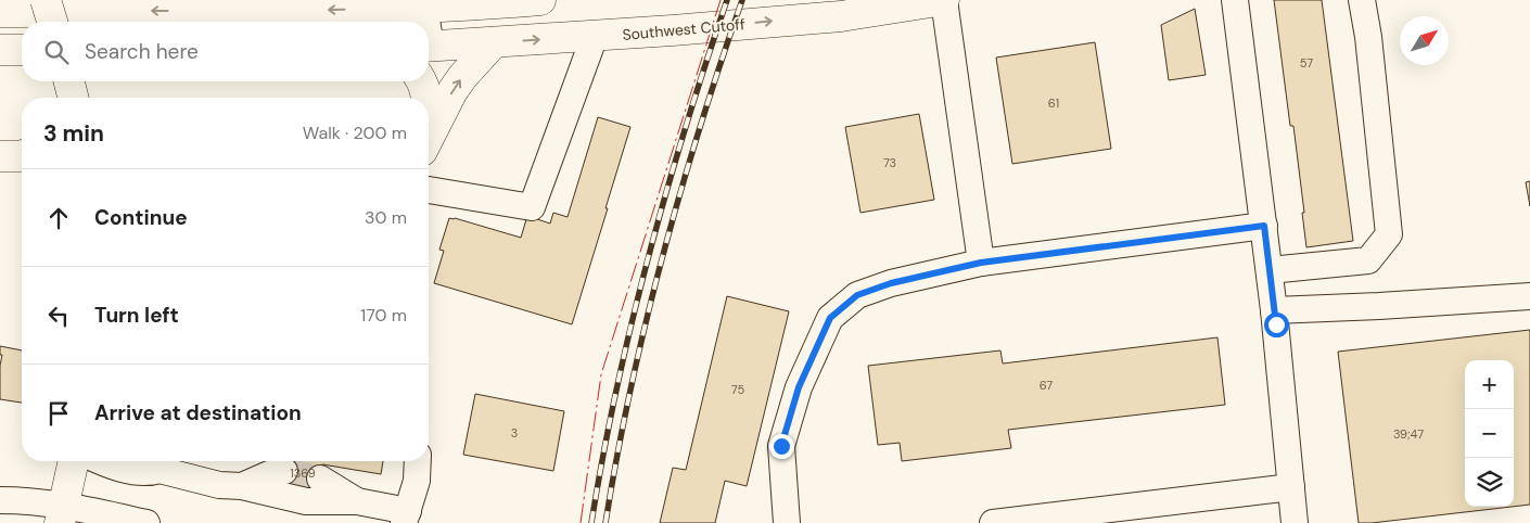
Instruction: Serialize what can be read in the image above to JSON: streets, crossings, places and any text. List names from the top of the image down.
{
  "streets": {
    "main road": ["Southwest Cutoff"]
  },
  "one_way": ["Southwest Cutoff"],
  "house_numbers": [
    "57",
    "61",
    "73",
    "67",
    "75",
    "3",
    "39;47",
    "1369"
  ],
  "north": "top right",
  "page": {
    "search": "Search here",
    "heading": ["3 min", "Walk · 200 m"],
    "list": [
      ["Continue", "30 m"],
      ["Turn left", "170 m"],
      "Arrive at destination"
    ],
    "map_buttons": ["+", "−"]
  }
}
